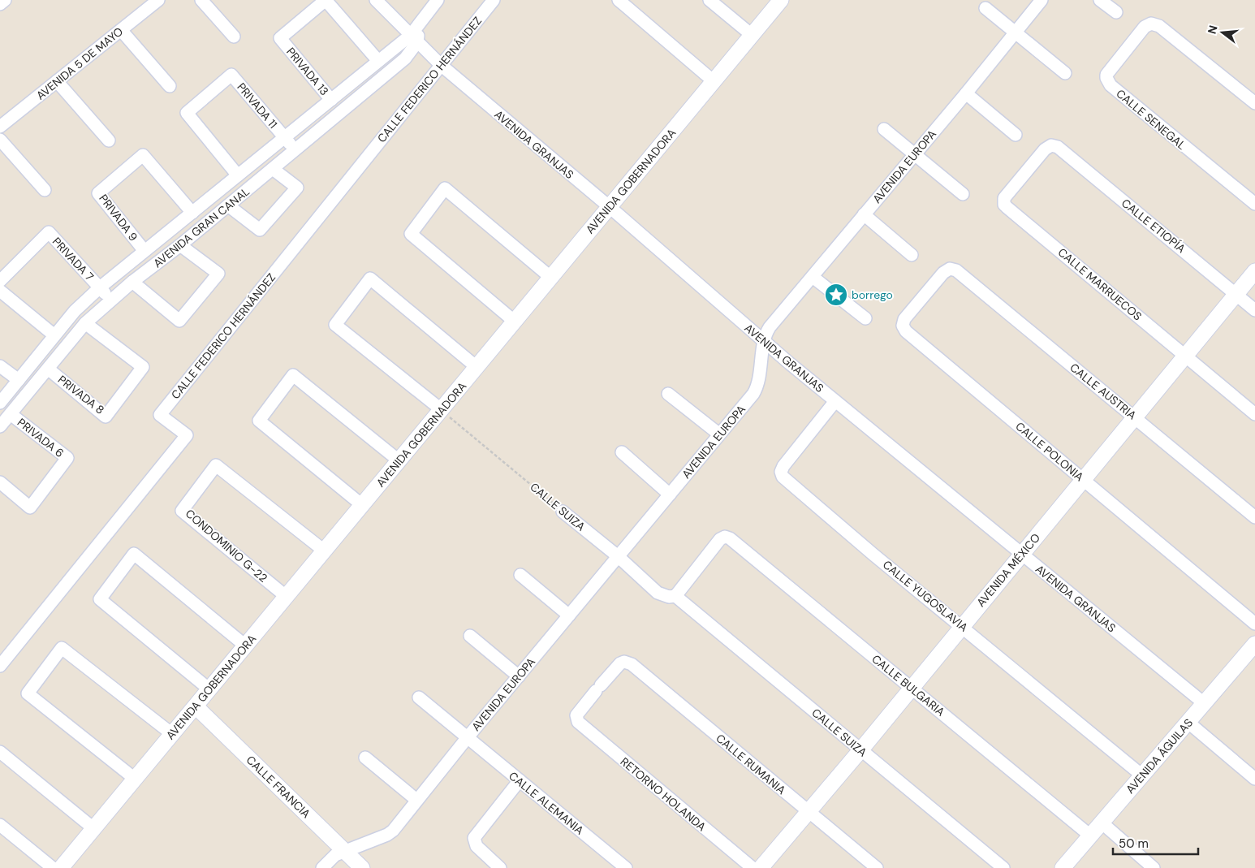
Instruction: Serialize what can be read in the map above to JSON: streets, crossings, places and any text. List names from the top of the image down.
{
  "streets": {
    "street": [
      "AVENIDA 5 DE MAYO",
      "PRIVADA 13",
      "CALLE FEDERICO HERNÁNDEZ",
      "PRIVADA 11",
      "CALLE SENEGAL",
      "AVENIDA GRANJAS",
      "AVENIDA EUROPA",
      "AVENIDA GOBERNADORA",
      "PRIVADA 9",
      "CALLE ETIOPÍA",
      "AVENIDA GRAN CANAL",
      "PRIVADA 7",
      "CALLE MARRUECOS",
      "CALLE AUSTRIA",
      "PRIVADA 8",
      "PRIVADA 6",
      "CALLE POLONIA",
      "CALLE SUIZA",
      "CONDOMINIO G-22",
      "AVENIDA MÉXICO",
      "CALLE YUGOSLAVIA",
      "CALLE BULGARIA",
      "AVENIDA ÁGUILAS",
      "CALLE RUMANIA",
      "CALLE FRANCIA",
      "RETORNO HOLANDA",
      "CALLE ALEMANIA"
    ]
  },
  "crossings": [
    ["PRIVADA 13", "AVENIDA GRAN CANAL"],
    ["CALLE FEDERICO HERNÁNDEZ", "AVENIDA GRANJAS"],
    ["PRIVADA 11", "AVENIDA GRAN CANAL"],
    ["AVENIDA GRANJAS", "AVENIDA EUROPA"],
    ["AVENIDA GRANJAS", "AVENIDA GOBERNADORA"],
    ["AVENIDA GRANJAS", "AVENIDA GRAN CANAL"],
    ["AVENIDA GRANJAS", "AVENIDA MÉXICO"],
    ["AVENIDA GRANJAS", "CALLE YUGOSLAVIA"],
    ["AVENIDA GRANJAS", "AVENIDA ÁGUILAS"],
    ["AVENIDA EUROPA", "CALLE SUIZA"],
    ["AVENIDA EUROPA", "CALLE FRANCIA"],
    ["AVENIDA EUROPA", "CALLE ALEMANIA"],
    ["AVENIDA GOBERNADORA", "CALLE SUIZA"],
    ["AVENIDA GOBERNADORA", "CONDOMINIO G-22"],
    ["AVENIDA GOBERNADORA", "CALLE FRANCIA"],
    ["PRIVADA 9", "AVENIDA GRAN CANAL"],
    ["CALLE ETIOPÍA", "CALLE MARRUECOS"],
    ["CALLE ETIOPÍA", "AVENIDA MÉXICO"],
    ["AVENIDA GRAN CANAL", "PRIVADA 7"],
    ["AVENIDA GRAN CANAL", "PRIVADA 8"],
    ["AVENIDA GRAN CANAL", "PRIVADA 6"],
    ["CALLE MARRUECOS", "AVENIDA MÉXICO"],
    ["CALLE AUSTRIA", "CALLE POLONIA"],
    ["CALLE AUSTRIA", "AVENIDA MÉXICO"],
    ["CALLE POLONIA", "AVENIDA MÉXICO"],
    ["CALLE SUIZA", "AVENIDA MÉXICO"],
    ["CALLE SUIZA", "CALLE BULGARIA"],
    ["AVENIDA MÉXICO", "CALLE YUGOSLAVIA"],
    ["AVENIDA MÉXICO", "CALLE BULGARIA"],
    ["AVENIDA MÉXICO", "CALLE RUMANIA"],
    ["CALLE YUGOSLAVIA", "AVENIDA ÁGUILAS"],
    ["CALLE BULGARIA", "AVENIDA ÁGUILAS"],
    ["CALLE RUMANIA", "RETORNO HOLANDA"]
  ],
  "places": {
    "place": ["borrego"]
  },
  "scale_bar": "50 m",
  "north": "left"
}
